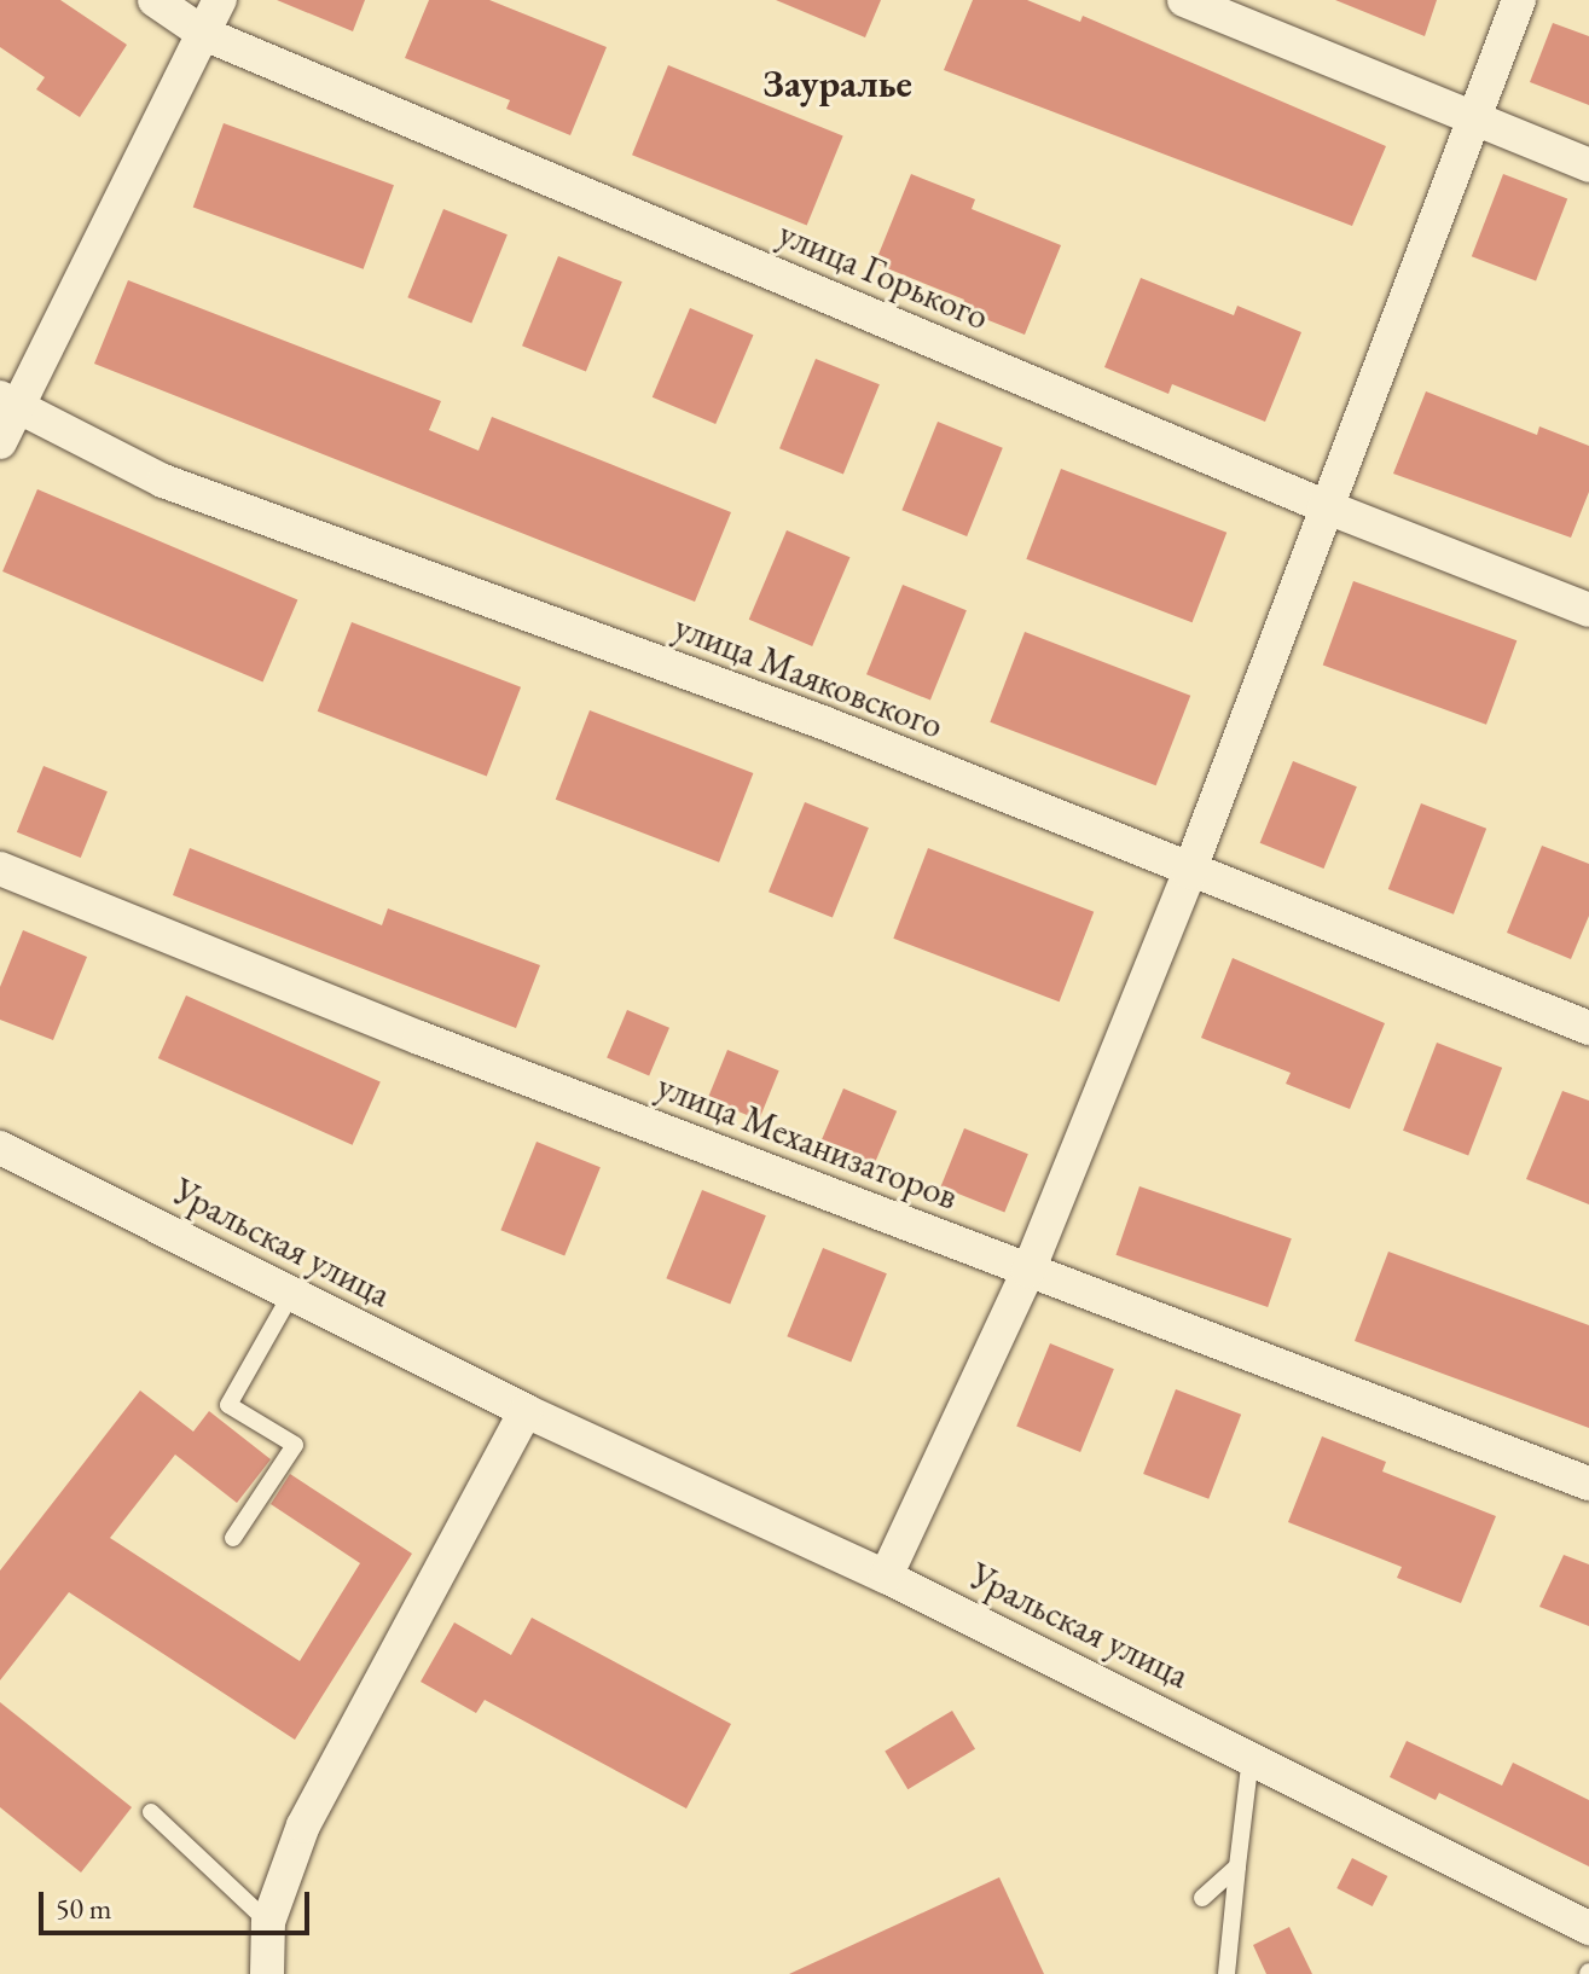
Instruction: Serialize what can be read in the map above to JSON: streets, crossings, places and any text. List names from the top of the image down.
{
  "streets": {
    "street": [
      "улица Горького",
      "улица Маяковского",
      "улица Механизаторов",
      "Уральская улица"
    ]
  },
  "districts": ["Зауралье"],
  "scale_bar": "50 m"
}
